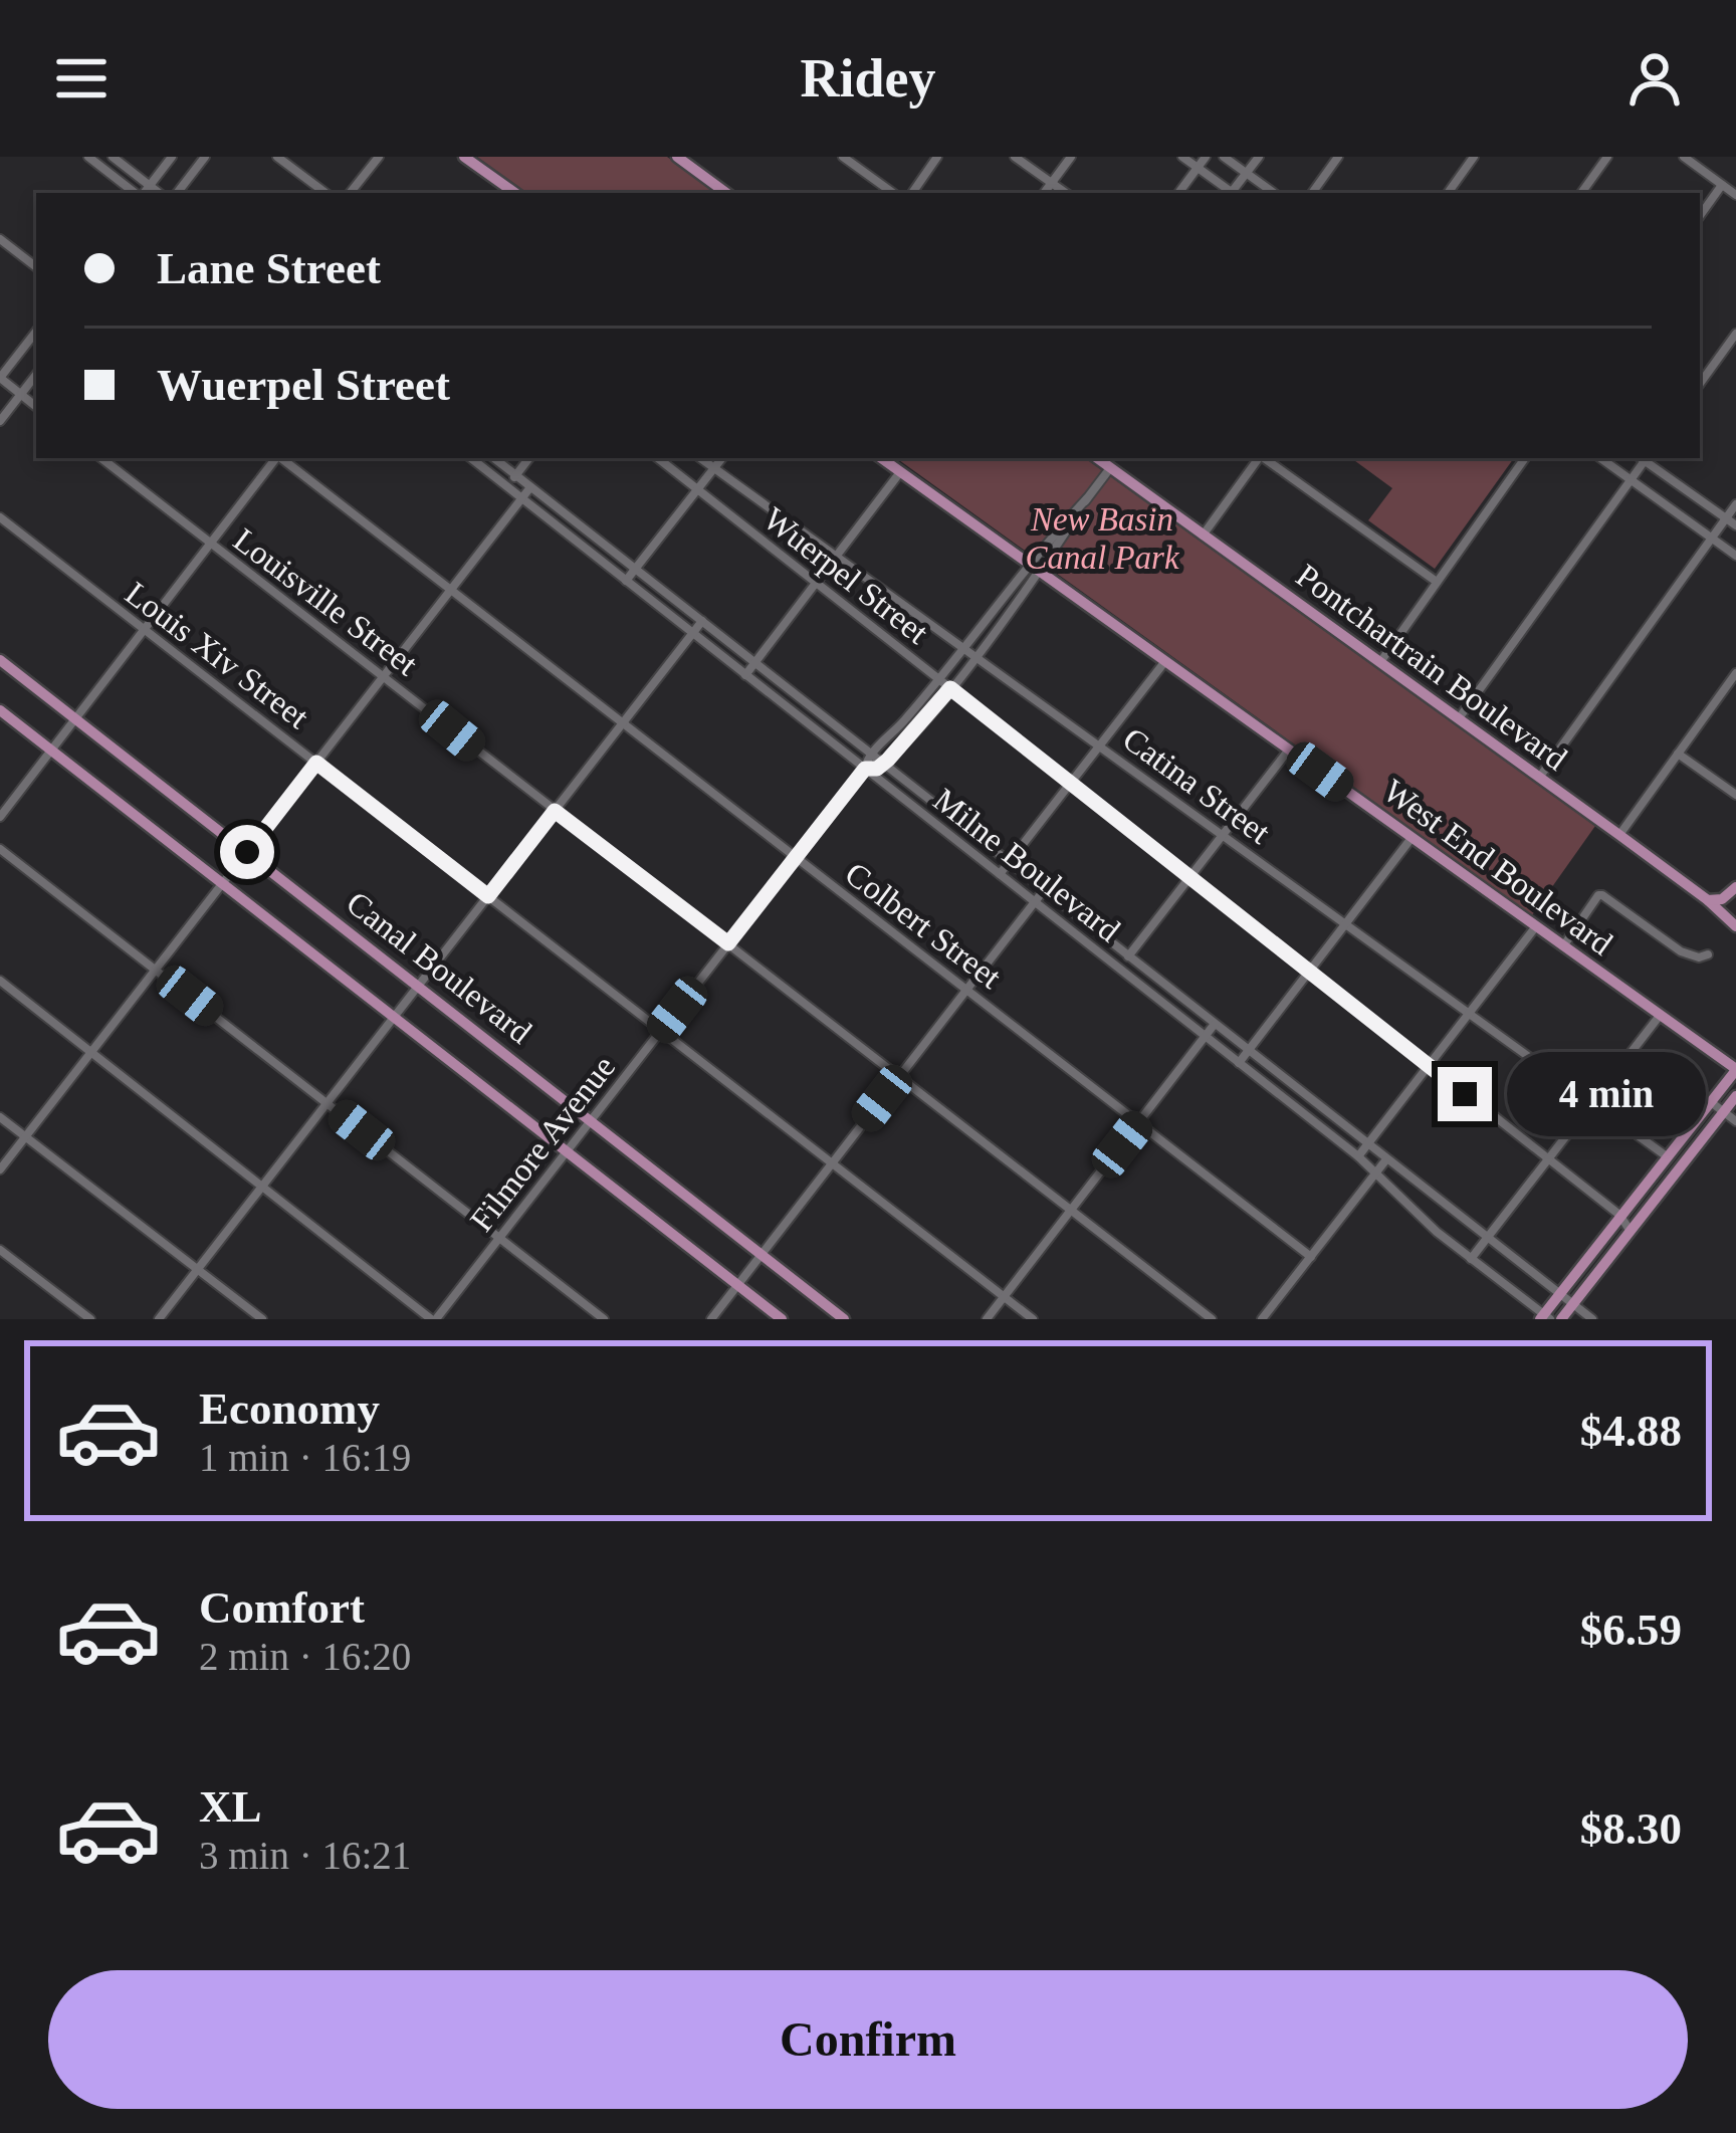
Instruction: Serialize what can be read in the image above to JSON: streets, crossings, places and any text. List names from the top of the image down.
{
  "streets": {
    "main road": ["Pontchartrain Boulevard", "West End Boulevard", "Canal Boulevard"],
    "street": [
      "Wuerpel Street",
      "Louisville Street",
      "Louis Xiv Street",
      "Catina Street",
      "Milne Boulevard",
      "Colbert Street",
      "Filmore Avenue"
    ]
  },
  "crossings": [
    ["Wuerpel Street", "Filmore Avenue"],
    ["Louisville Street", "Filmore Avenue"],
    ["Louis Xiv Street", "Filmore Avenue"],
    ["Pontchartrain Boulevard", "Filmore Avenue"],
    ["Catina Street", "Filmore Avenue"],
    ["Milne Boulevard", "Filmore Avenue"],
    ["West End Boulevard", "Filmore Avenue"],
    ["Colbert Street", "Filmore Avenue"],
    ["Canal Boulevard", "Filmore Avenue"]
  ],
  "parks": ["New Basin Canal Park"],
  "page": {
    "header": "Ridey",
    "banner": ["Lane Street", "Wuerpel Street"],
    "bubble": "4 min",
    "list": [
      {
        "name": "Economy",
        "note": "1 min · 16:19",
        "value": "$4.88"
      },
      {
        "name": "Comfort",
        "note": "2 min · 16:20",
        "value": "$6.59"
      },
      {
        "name": "XL",
        "note": "3 min · 16:21",
        "value": "$8.30"
      }
    ],
    "buttons": "Confirm"
  }
}
